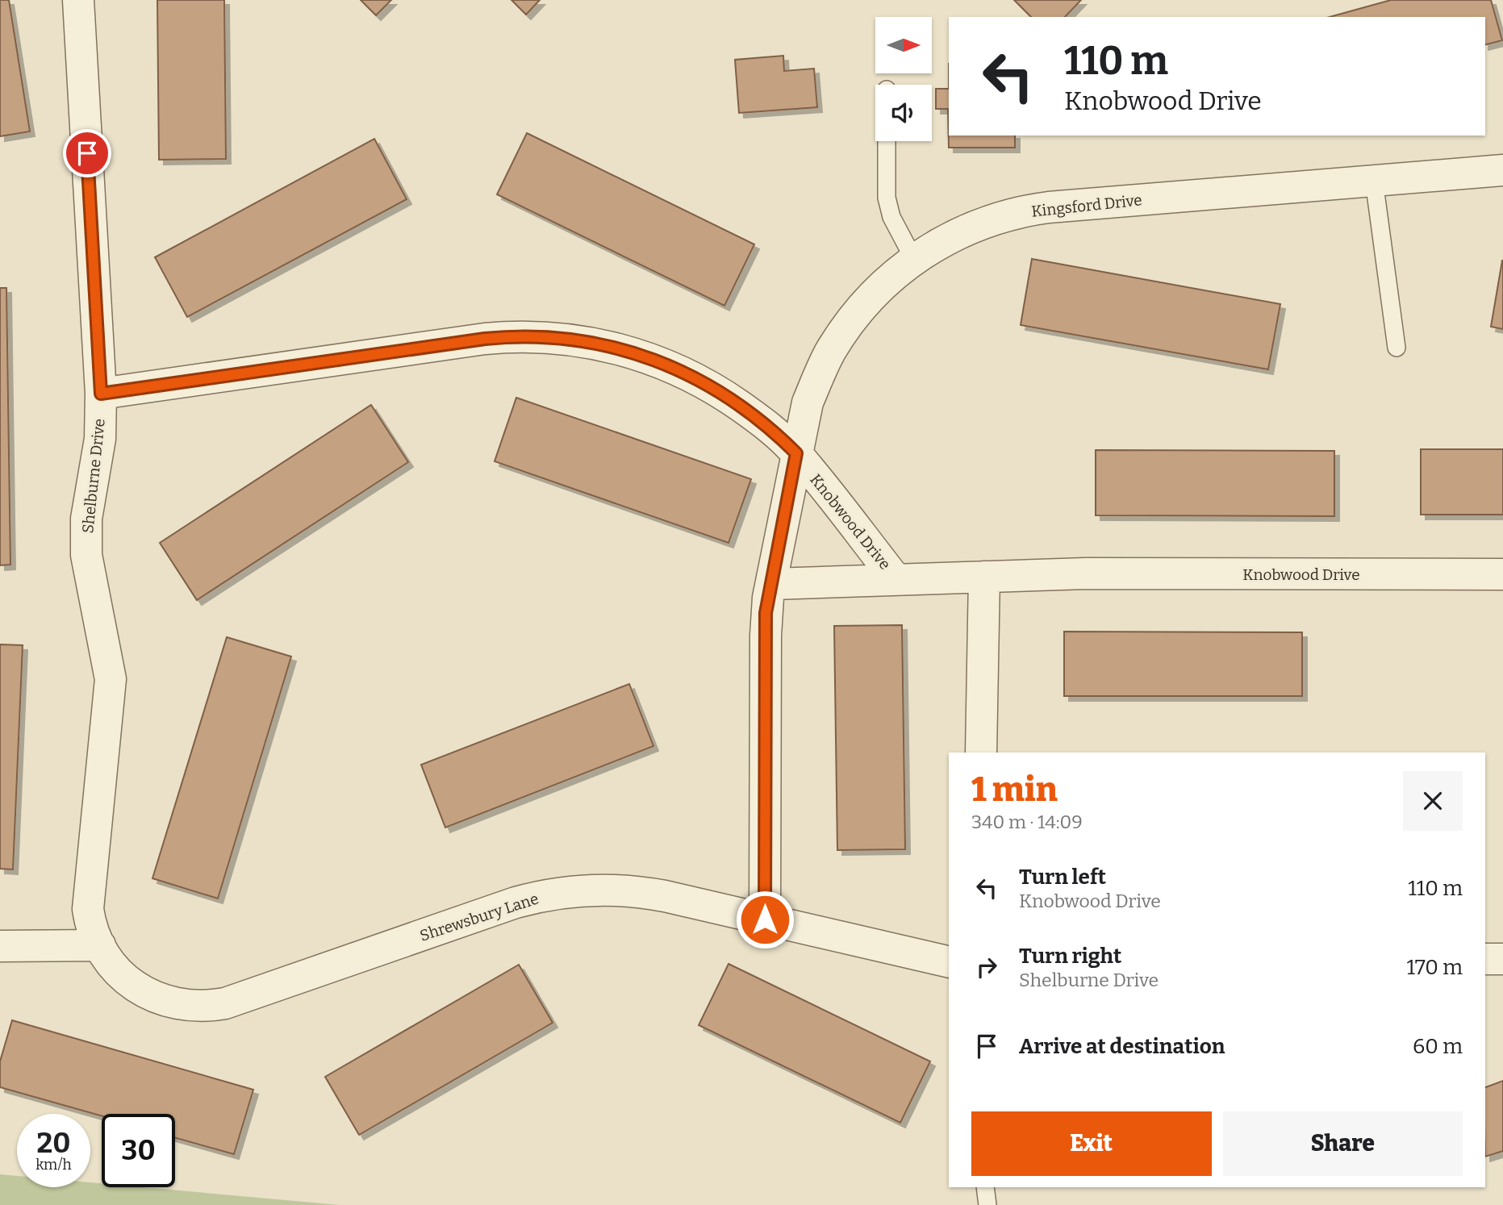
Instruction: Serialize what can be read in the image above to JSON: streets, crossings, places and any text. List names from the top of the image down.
{
  "streets": {
    "street": [
      "Kingsford Drive",
      "Shelburne Drive",
      "Knobwood Drive",
      "Shrewsbury Lane"
    ]
  },
  "crossings": [
    ["Kingsford Drive", "Knobwood Drive"],
    ["Kingsford Drive", "Shrewsbury Lane"],
    ["Shelburne Drive", "Knobwood Drive"],
    ["Shelburne Drive", "Shrewsbury Lane"]
  ],
  "north": "right",
  "page": {
    "turn": ["110 m", "Knobwood Drive"],
    "heading": ["1 min", "340 m · 14:09"],
    "list": [
      {
        "name": "Turn left",
        "note": "Knobwood Drive",
        "value": "110 m"
      },
      {
        "name": "Turn right",
        "note": "Shelburne Drive",
        "value": "170 m"
      },
      {
        "name": "Arrive at destination",
        "value": "60 m"
      }
    ],
    "buttons": ["Exit", "Share"],
    "speed": "20 km/h",
    "limit": "30"
  }
}
